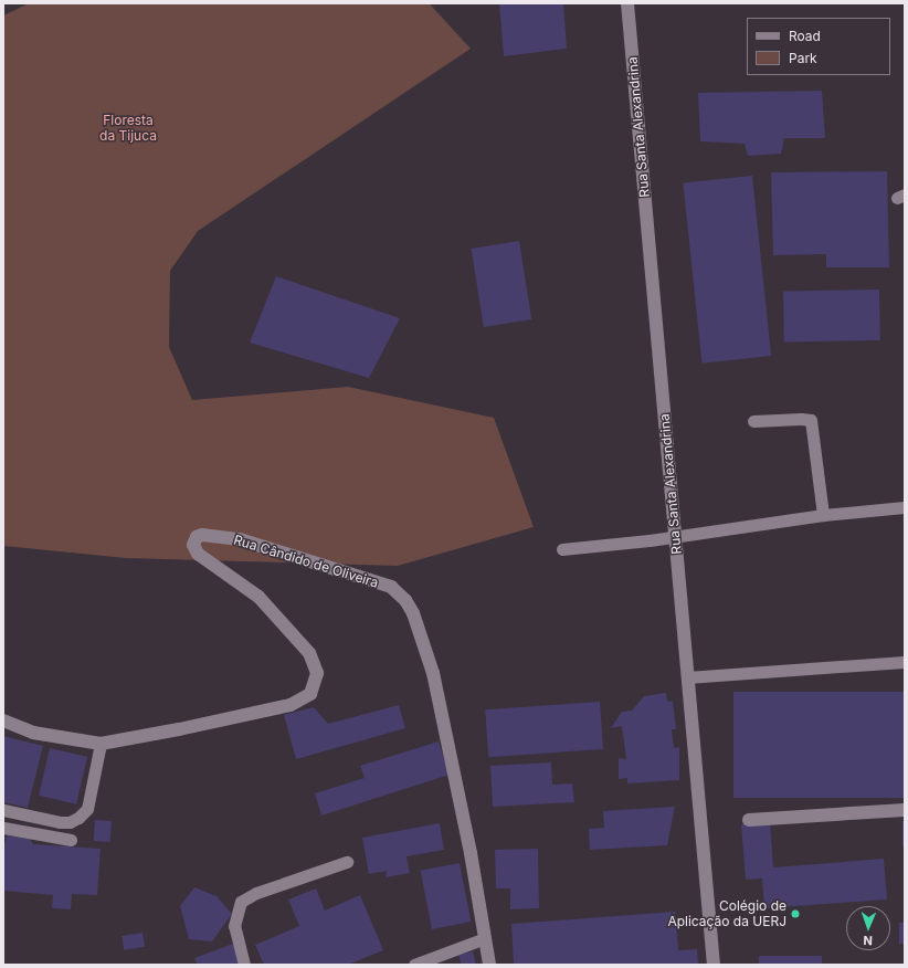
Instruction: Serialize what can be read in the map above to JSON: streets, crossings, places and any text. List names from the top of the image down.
{
  "streets": {
    "street": ["Rua Santa Alexandrina", "Rua Cândido de Oliveira"]
  },
  "parks": ["Floresta da Tijuca"],
  "places": ["Colégio de Aplicação da UERJ"],
  "legend": ["Road", "Park"],
  "north": "bottom"
}
